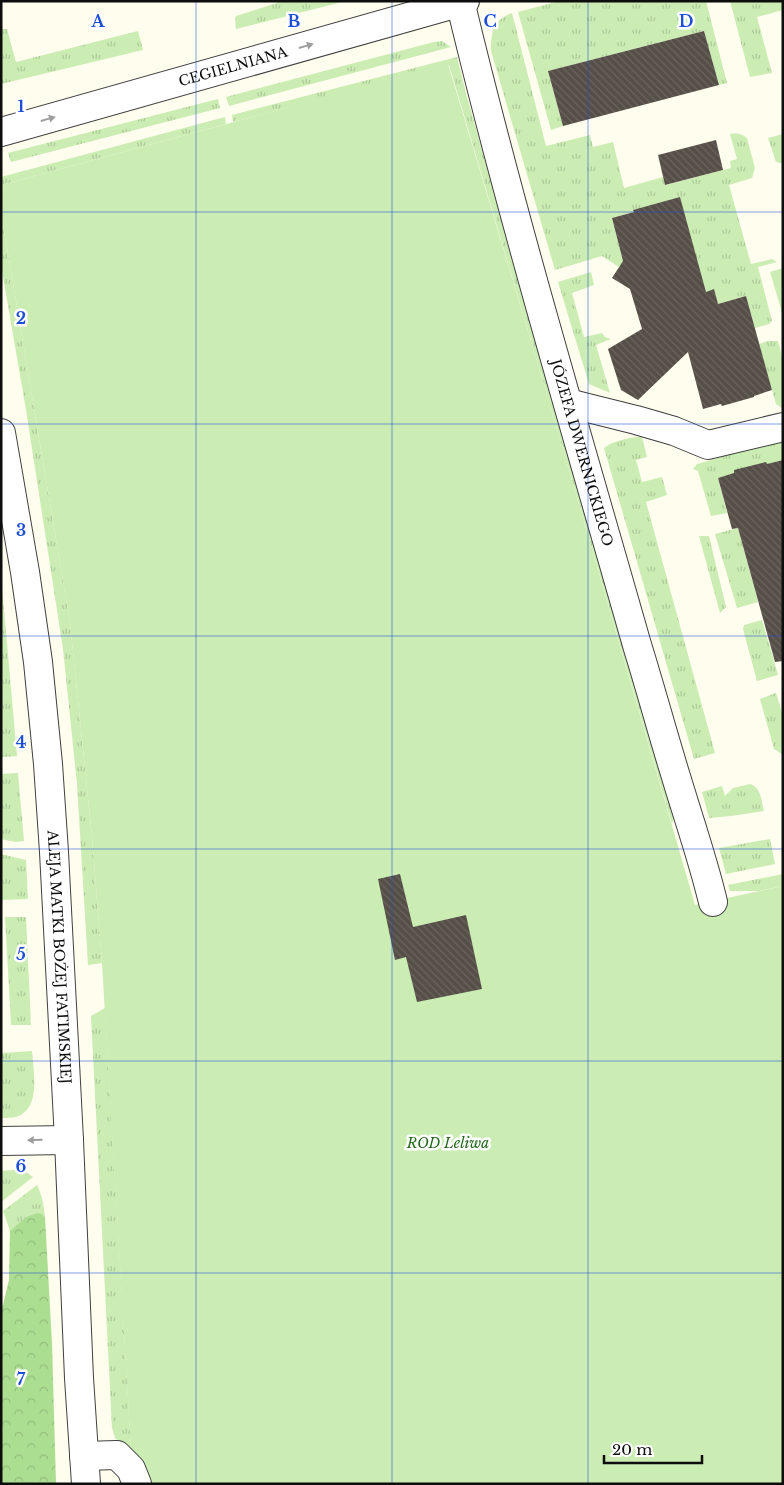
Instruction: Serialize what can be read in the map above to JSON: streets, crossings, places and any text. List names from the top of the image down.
{
  "streets": {
    "street": ["CEGIELNIANA", "JÓZEFA DWERNICKIEGO", "ALEJA MATKI BOŻEJ FATIMSKIEJ"]
  },
  "crossings": [
    ["CEGIELNIANA", "JÓZEFA DWERNICKIEGO"]
  ],
  "one_way": ["CEGIELNIANA"],
  "parks": ["ROD Leliwa"],
  "scale_bar": "20 m",
  "grid": {
    "columns": [
      "A",
      "B",
      "C",
      "D"
    ],
    "rows": [
      "1",
      "2",
      "3",
      "4",
      "5",
      "6",
      "7"
    ]
  }
}
